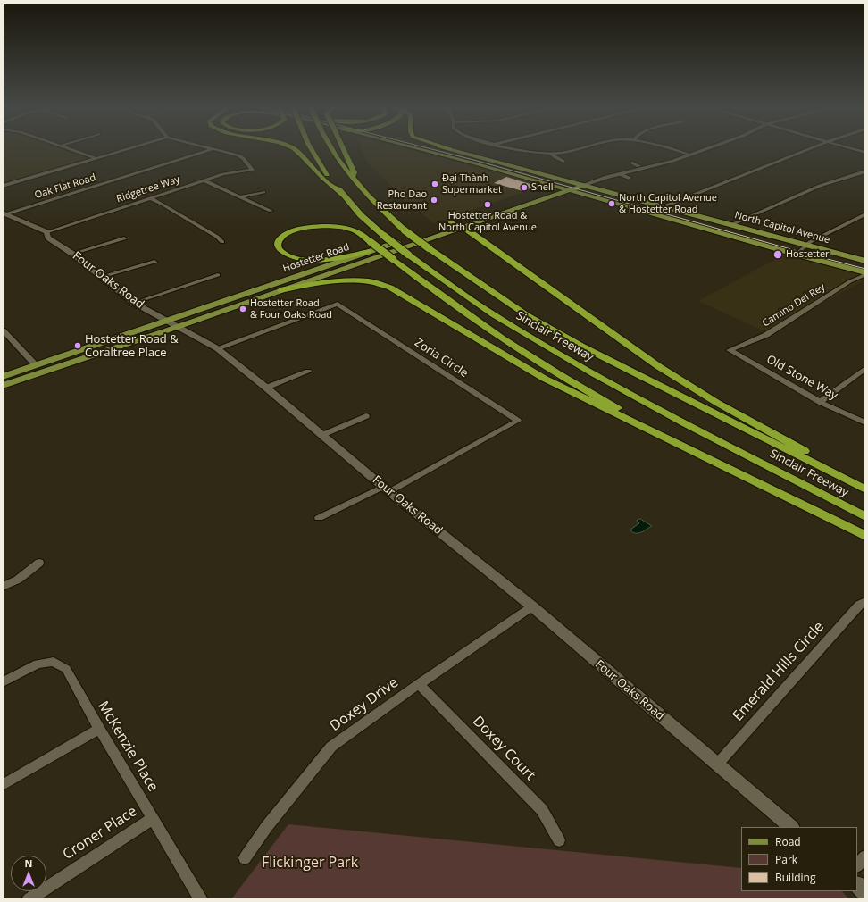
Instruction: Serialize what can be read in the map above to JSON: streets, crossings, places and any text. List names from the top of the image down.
{
  "streets": {
    "highway": ["Sinclair Freeway"],
    "main road": ["North Capitol Avenue", "Hostetter Road"],
    "street": [
      "Oak Flat Road",
      "Ridgetree Way",
      "Four Oaks Road",
      "Camino Del Rey",
      "Zoria Circle",
      "Old Stone Way",
      "Emerald Hills Circle",
      "Doxey Drive",
      "McKenzie Place",
      "Doxey Court",
      "Croner Place"
    ]
  },
  "crossings": [
    ["Oak Flat Road", "Ridgetree Way"],
    ["Oak Flat Road", "Four Oaks Road"],
    ["Ridgetree Way", "Four Oaks Road"],
    ["North Capitol Avenue", "Hostetter Road"],
    ["North Capitol Avenue", "Camino Del Rey"],
    ["Hostetter Road", "Four Oaks Road"],
    ["Four Oaks Road", "Zoria Circle"],
    ["Four Oaks Road", "Emerald Hills Circle"],
    ["Four Oaks Road", "Doxey Drive"],
    ["Camino Del Rey", "Old Stone Way"],
    ["Doxey Drive", "Doxey Court"],
    ["McKenzie Place", "Croner Place"]
  ],
  "parks": ["Flickinger Park"],
  "places": [
    "Đại Thành Supermarket",
    "Shell",
    "Pho Dao Restaurant",
    "North Capitol Avenue & Hostetter Road",
    "Hostetter Road & North Capitol Avenue",
    "Hostetter",
    "Hostetter Road & Four Oaks Road",
    "Hostetter Road & Coraltree Place"
  ],
  "legend": ["Road", "Park", "Building"],
  "north": "top"
}
